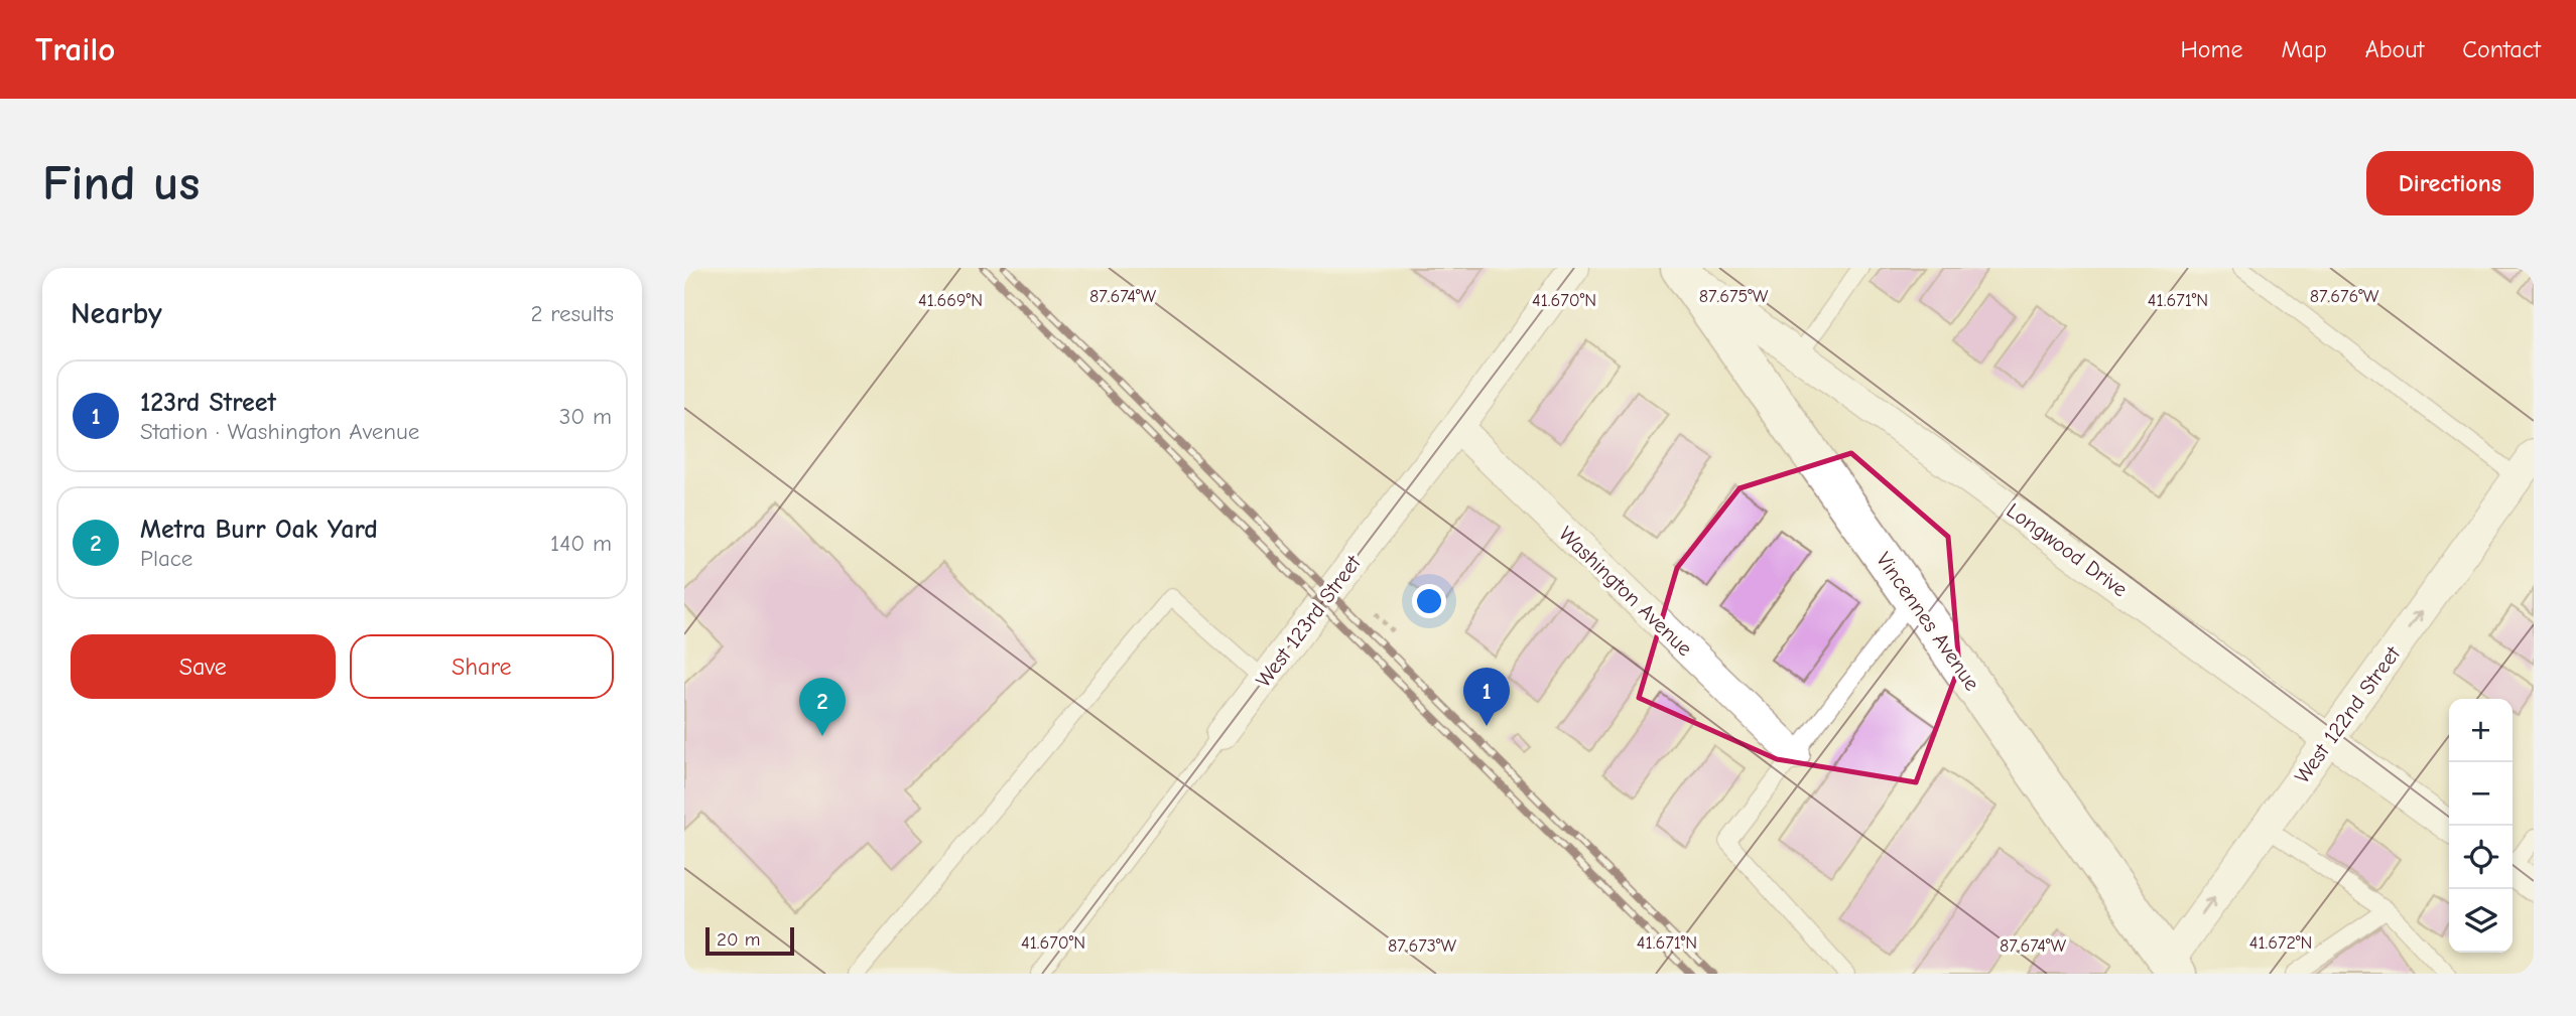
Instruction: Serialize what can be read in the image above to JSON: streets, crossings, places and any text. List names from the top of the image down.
{
  "streets": {
    "main road": ["Vincennes Avenue"],
    "street": [
      "Longwood Drive",
      "Washington Avenue",
      "West 123rd Street",
      "West 122nd Street"
    ]
  },
  "crossings": [
    ["Longwood Drive", "Vincennes Avenue"],
    ["Longwood Drive", "West 122nd Street"],
    ["Washington Avenue", "West 123rd Street"],
    ["Vincennes Avenue", "West 122nd Street"]
  ],
  "one_way": ["West 122nd Street"],
  "scale_bar": "20 m",
  "page": {
    "header": "Trailo",
    "nav": [
      "Home",
      "Map",
      "About",
      "Contact"
    ],
    "buttons": [
      "Directions",
      ["Save", "Share"]
    ],
    "title": "Find us",
    "heading": ["Nearby", "2 results"],
    "list": [
      {
        "mark": "1",
        "name": "123rd Street",
        "note": "Station · Washington Avenue",
        "value": "30 m"
      },
      {
        "mark": "2",
        "name": "Metra Burr Oak Yard",
        "note": "Place",
        "value": "140 m"
      }
    ],
    "pins": ["1", "2"],
    "map_buttons": ["+", "−"],
    "scale": "20 m"
  },
  "coordinates": [
    "87.674°W",
    "87.675°W",
    "87.676°W",
    "41.669°N",
    "41.670°N",
    "41.671°N",
    "41.672°N",
    "87.673°W"
  ]
}
